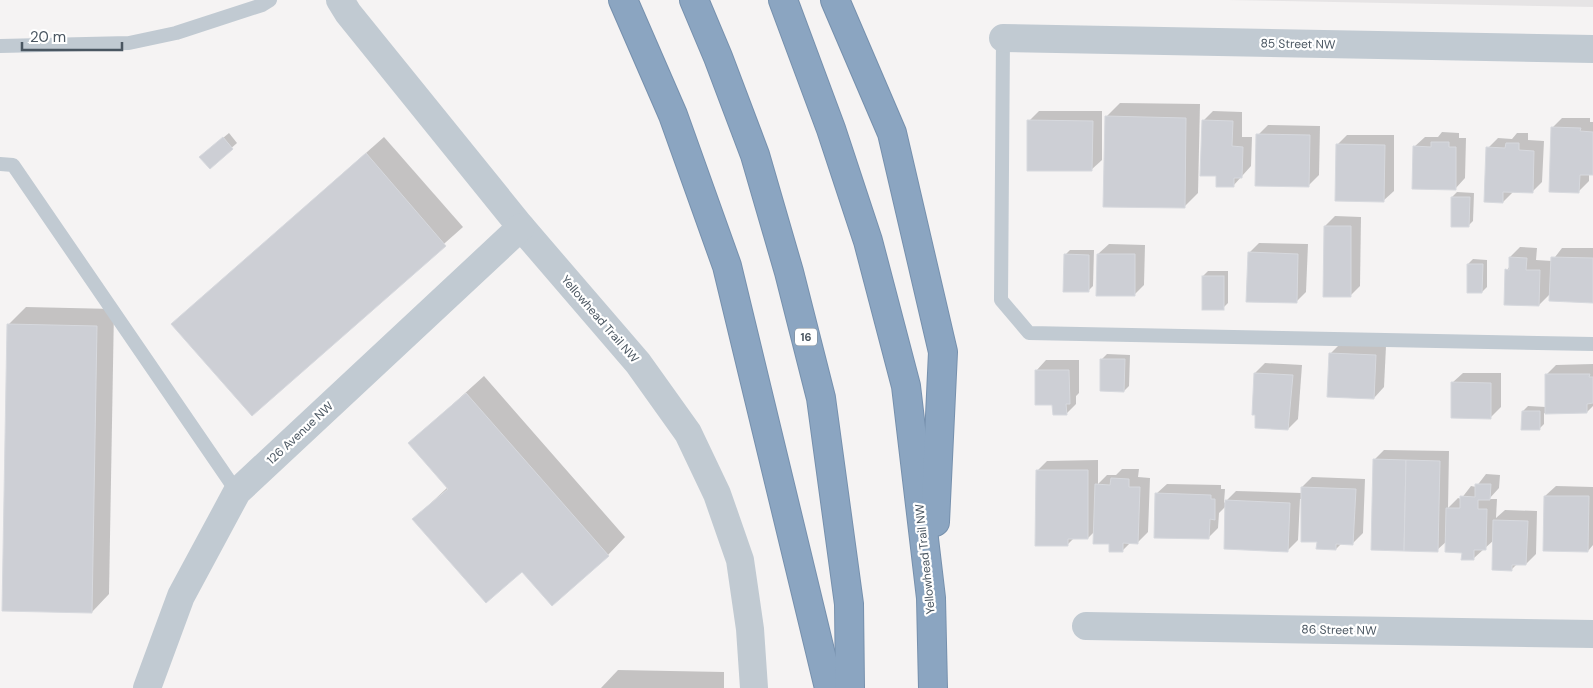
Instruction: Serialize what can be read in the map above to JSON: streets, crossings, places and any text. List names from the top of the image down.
{
  "streets": {
    "highway": ["Yellowhead Trail NW", "16"],
    "street": ["85 Street NW", "126 Avenue NW", "86 Street NW"]
  },
  "crossings": [
    ["Yellowhead Trail NW", "126 Avenue NW"]
  ],
  "scale_bar": "20 m"
}
